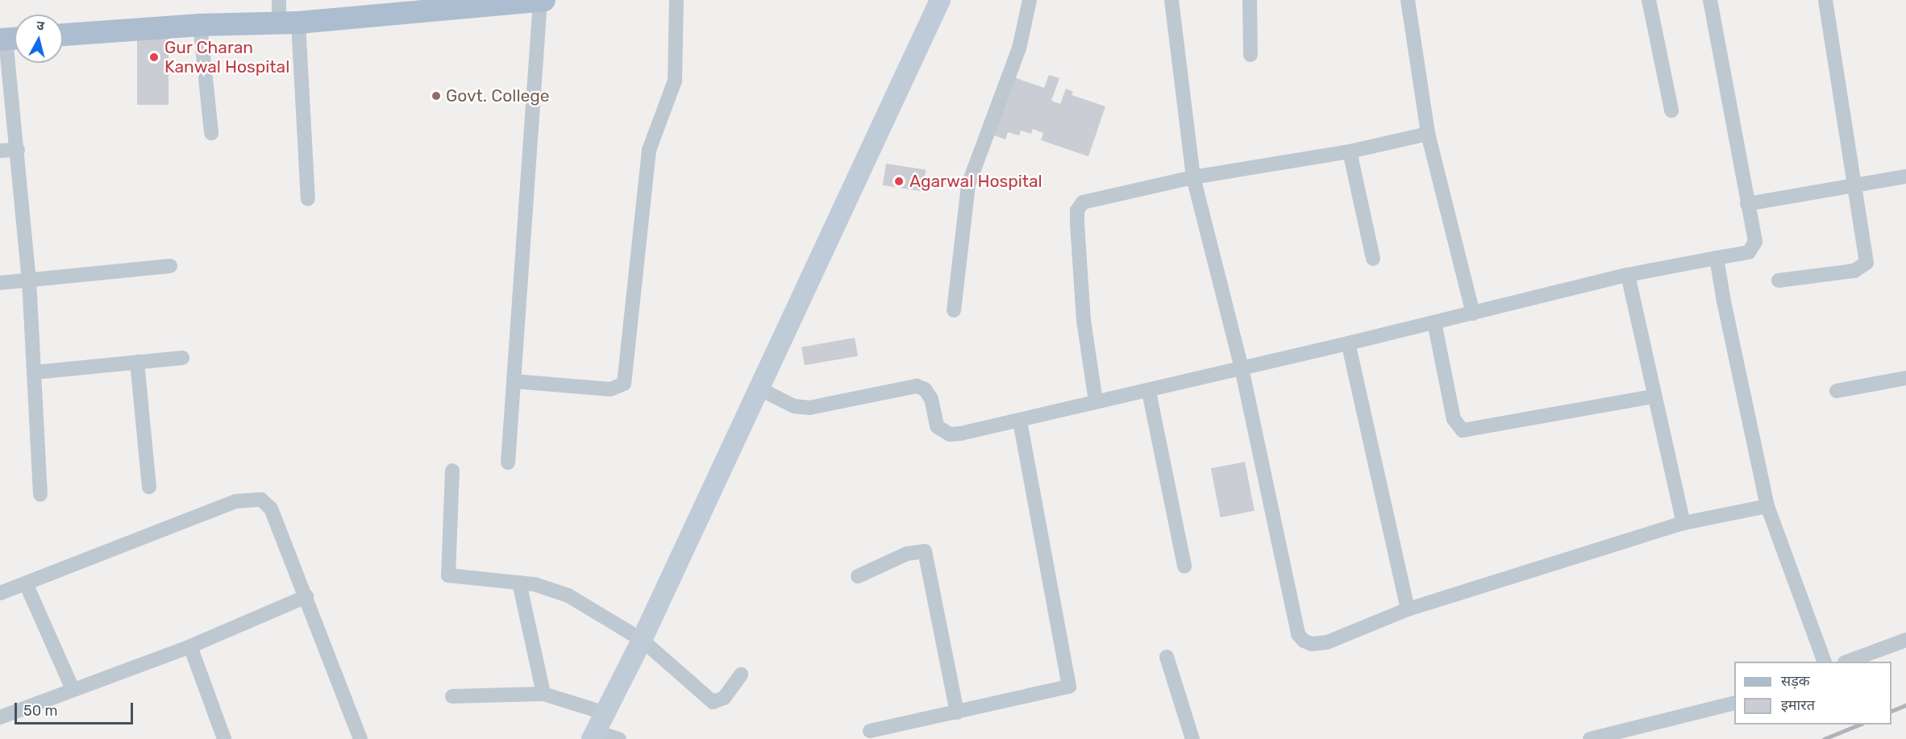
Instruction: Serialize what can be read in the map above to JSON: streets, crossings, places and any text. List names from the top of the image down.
{
  "places": ["Gur Charan Kanwal Hospital", "Govt. College", "Agarwal Hospital"],
  "legend": ["सड़क", "इमारत"],
  "scale_bar": "50 m",
  "north": "top"
}
